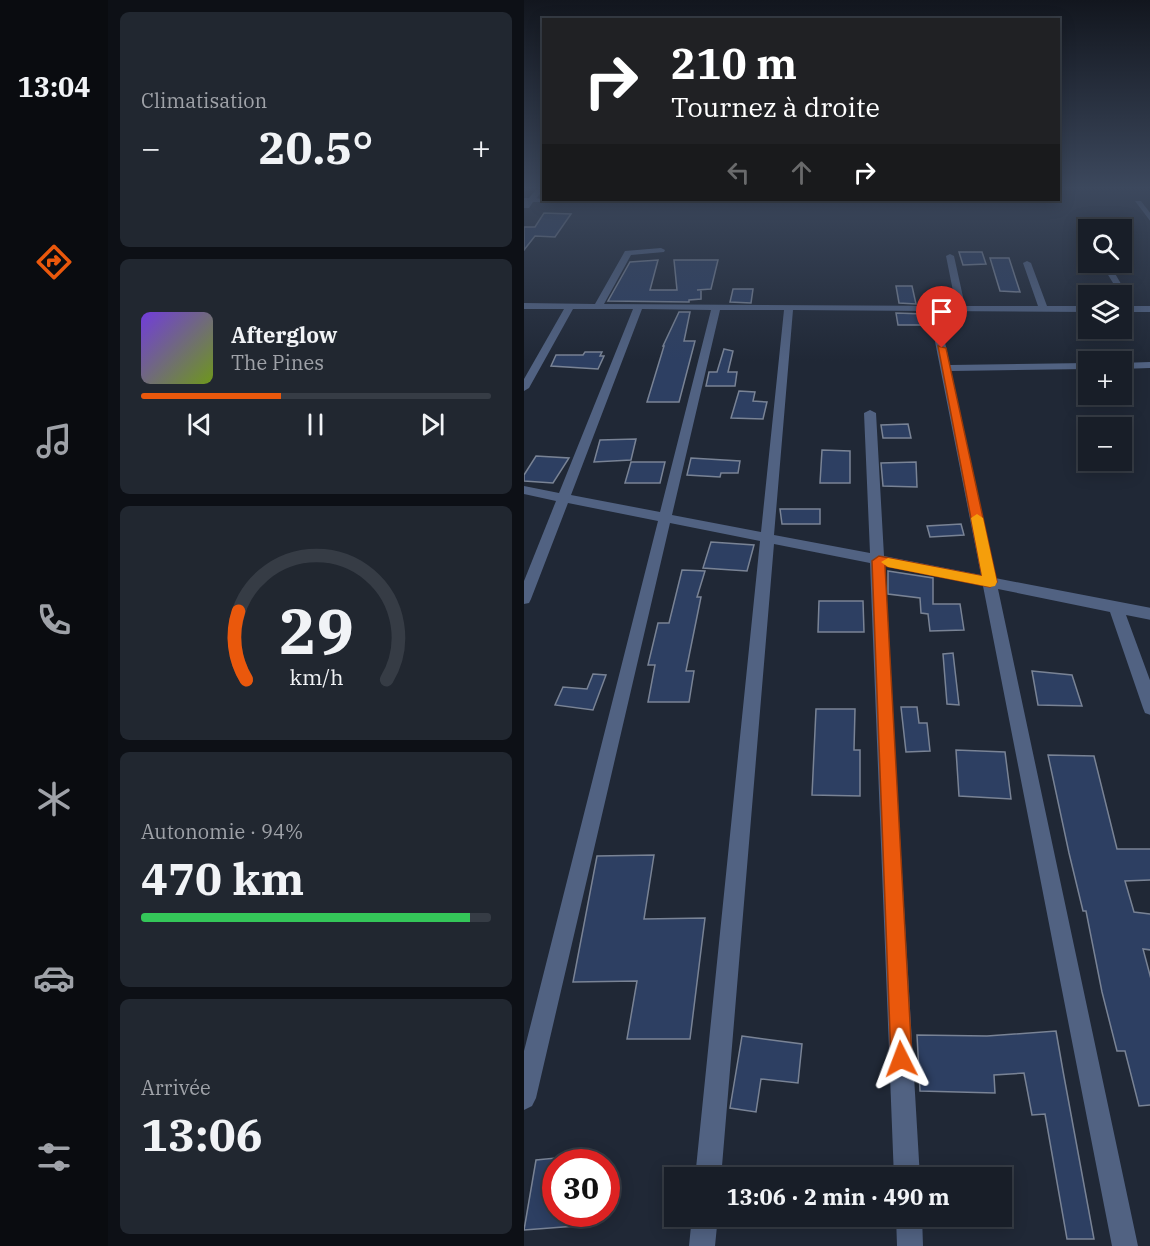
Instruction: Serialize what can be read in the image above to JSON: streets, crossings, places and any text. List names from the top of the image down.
{
  "page": {
    "tabs": "13:04",
    "tile": [
      "Climatisation",
      ["Autonomie · 94%", "470 km"],
      ["Arrivée", "13:06"]
    ],
    "turn": ["210 m", "Tournez à droite"],
    "heat": ["−", "20.5°", "+"],
    "map_buttons": ["+", "−"],
    "song": ["Afterglow", "The Pines"],
    "limit": "30",
    "trip": "13:06 · 2 min · 490 m",
    "gauge": ["29", "km/h"]
  }
}
